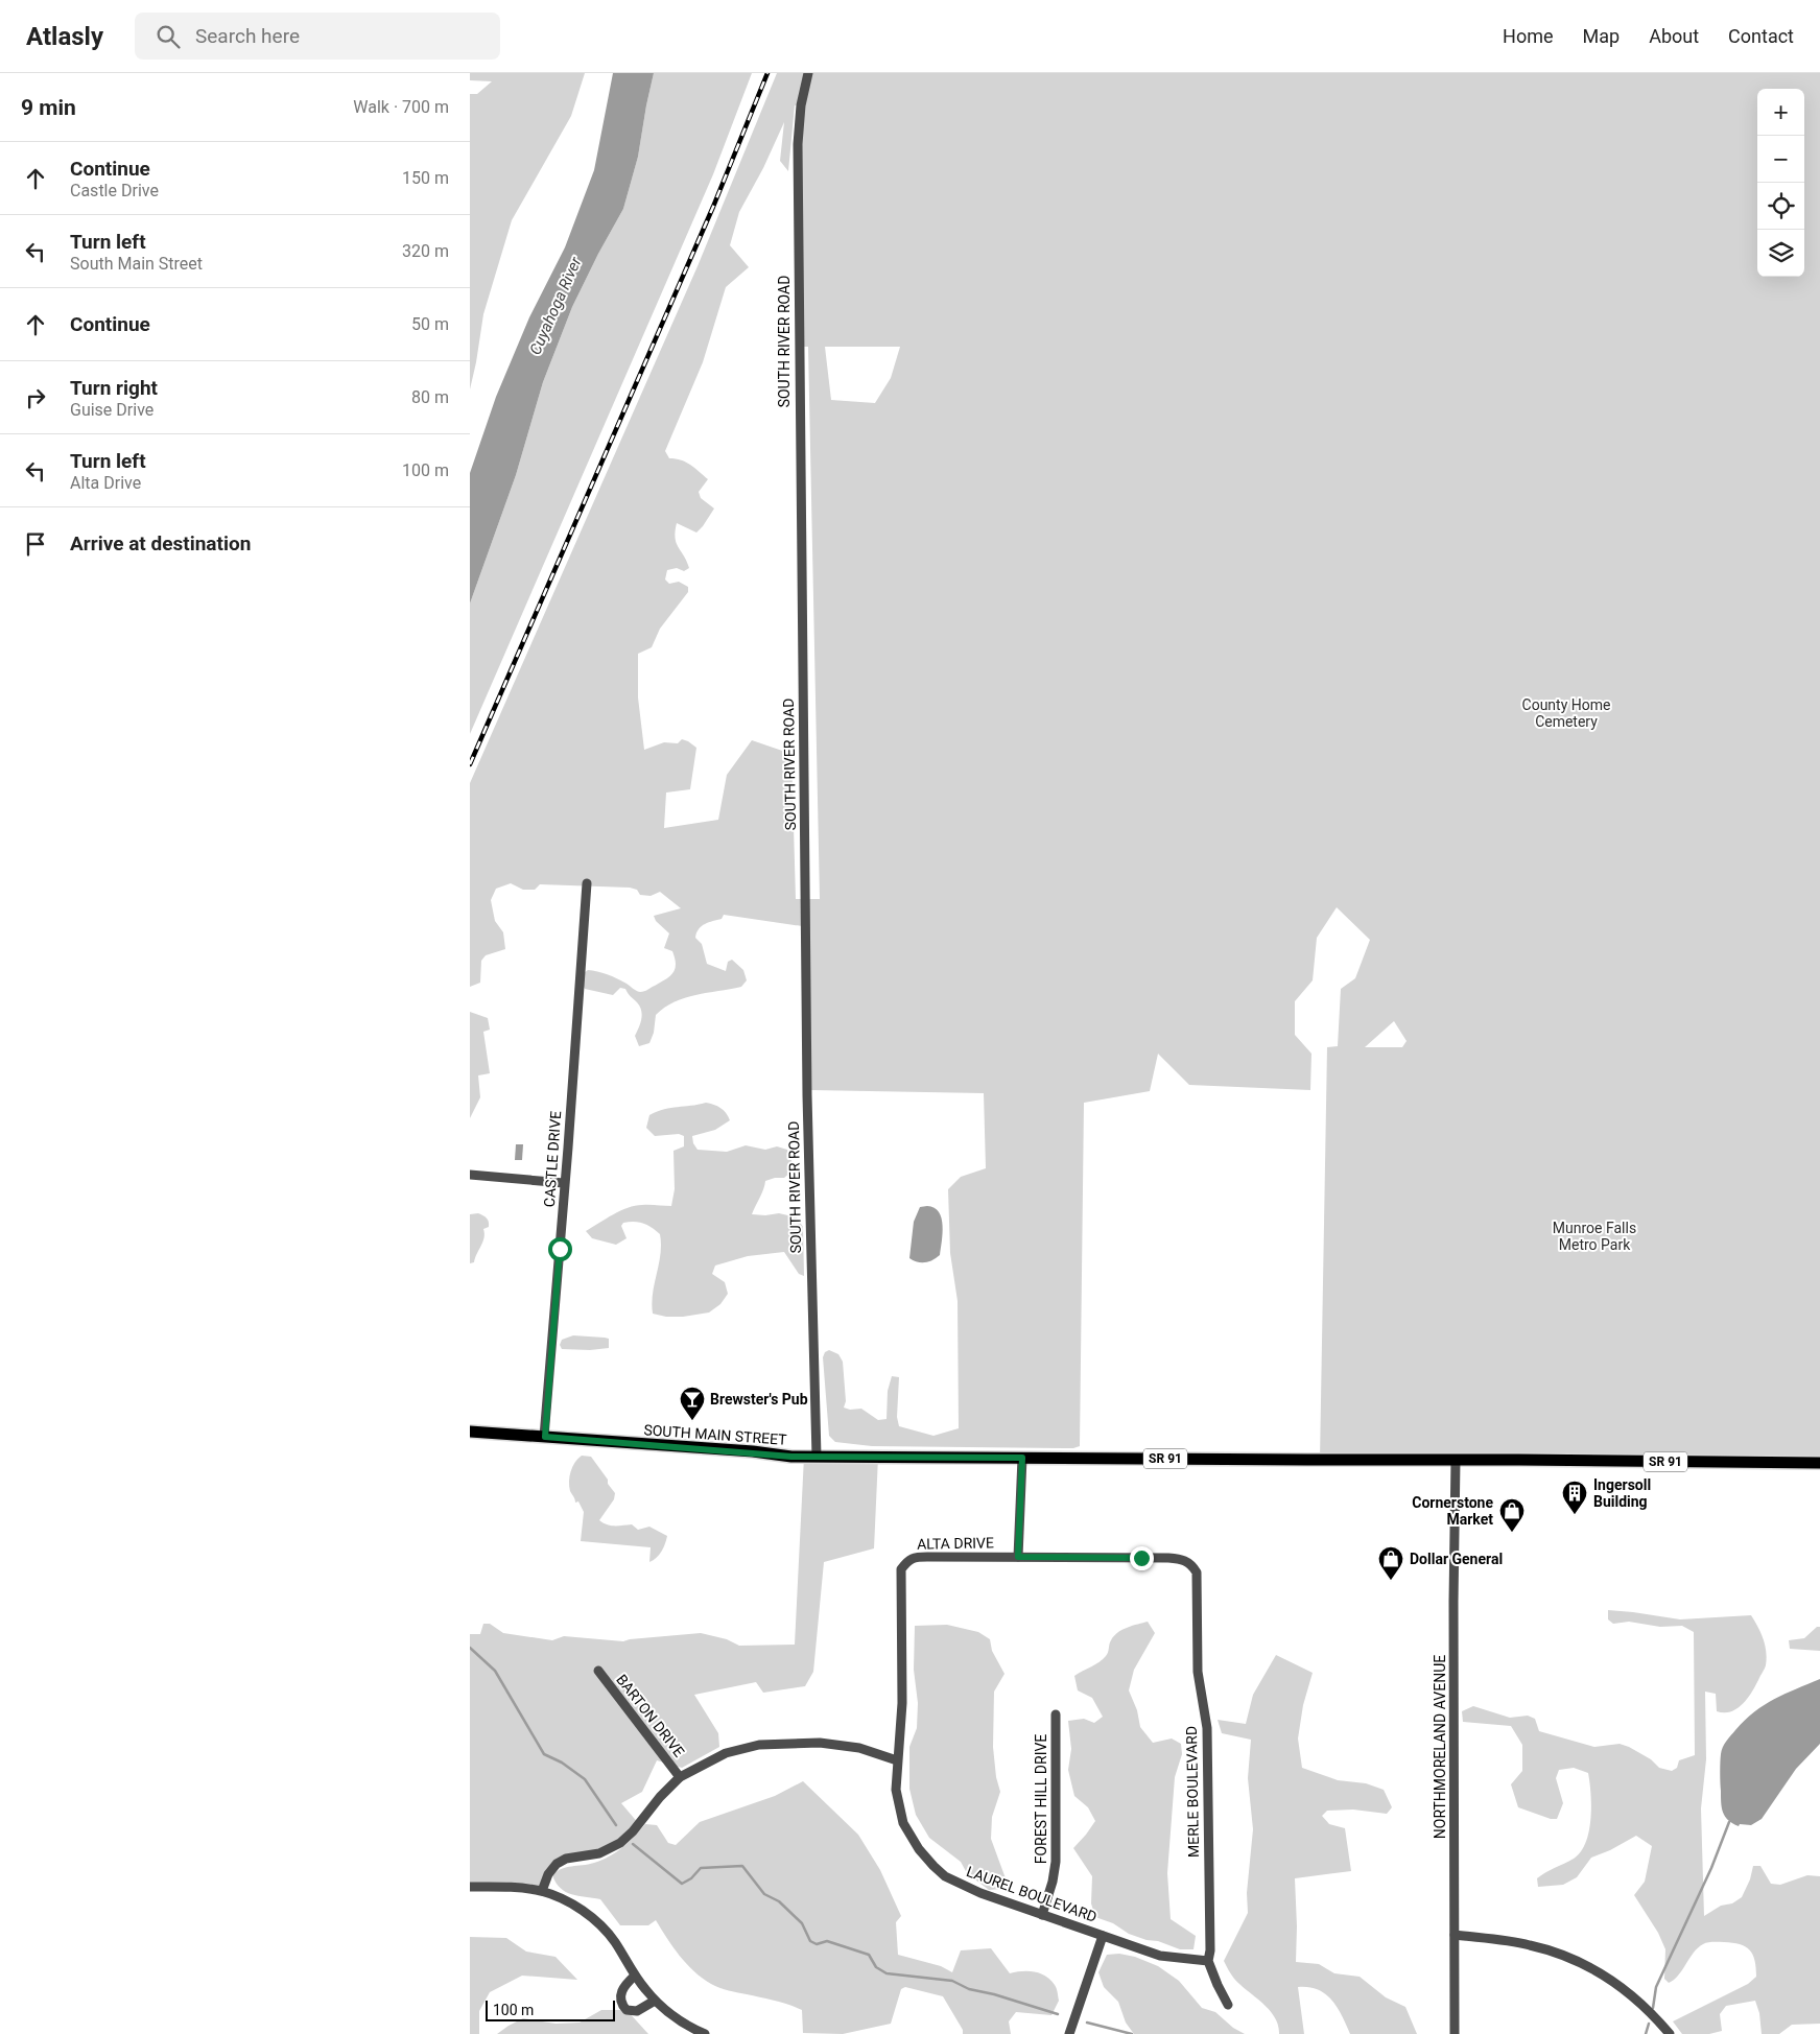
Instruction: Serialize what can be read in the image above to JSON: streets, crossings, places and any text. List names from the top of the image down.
{
  "streets": {
    "main road": ["SOUTH MAIN STREET", "SR 91"],
    "street": [
      "SOUTH RIVER ROAD",
      "CASTLE DRIVE",
      "ALTA DRIVE",
      "BARTON DRIVE",
      "NORTHMORELAND AVENUE",
      "MERLE BOULEVARD",
      "FOREST HILL DRIVE",
      "LAUREL BOULEVARD"
    ]
  },
  "crossings": [
    ["SOUTH RIVER ROAD", "SOUTH MAIN STREET"],
    ["CASTLE DRIVE", "SOUTH MAIN STREET"],
    ["SOUTH MAIN STREET", "SR 91"],
    ["SR 91", "NORTHMORELAND AVENUE"],
    ["ALTA DRIVE", "MERLE BOULEVARD"],
    ["ALTA DRIVE", "LAUREL BOULEVARD"],
    ["MERLE BOULEVARD", "LAUREL BOULEVARD"],
    ["FOREST HILL DRIVE", "LAUREL BOULEVARD"]
  ],
  "water": ["Cuyahoga River"],
  "parks": ["County Home Cemetery", "Munroe Falls Metro Park"],
  "places": {
    "bar": ["Brewster's Pub"],
    "building": ["Ingersoll Building"],
    "shop": ["Cornerstone Market", "Dollar General"]
  },
  "scale_bar": "100 m",
  "page": {
    "header": "Atlasly",
    "search": "Search here",
    "nav": [
      "Home",
      "Map",
      "About",
      "Contact"
    ],
    "heading": ["9 min", "Walk · 700 m"],
    "map_buttons": ["+", "−"],
    "list": [
      ["Continue", "Castle Drive", "150 m"],
      ["Turn left", "South Main Street", "320 m"],
      ["Continue", "50 m"],
      ["Turn right", "Guise Drive", "80 m"],
      ["Turn left", "Alta Drive", "100 m"],
      "Arrive at destination"
    ],
    "scale": "100 m"
  }
}
